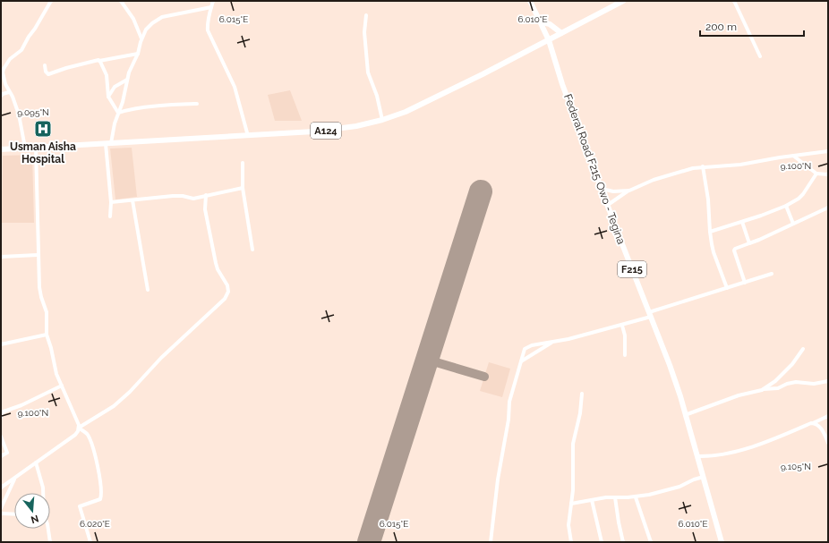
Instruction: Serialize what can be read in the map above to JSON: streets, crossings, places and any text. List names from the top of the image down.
{
  "streets": {
    "main road": ["A124", "Federal Road F215 Owo - Tegina", "F215"]
  },
  "crossings": [
    ["A124", "Federal Road F215 Owo - Tegina"]
  ],
  "places": {
    "hospital": ["Usman Aisha Hospital"]
  },
  "scale_bar": "200 m",
  "north": "bottom",
  "coordinates": [
    "6.015°E",
    "6.010°E",
    "9.095°N",
    "9.100°N",
    "9.105°N",
    "6.020°E"
  ]
}
